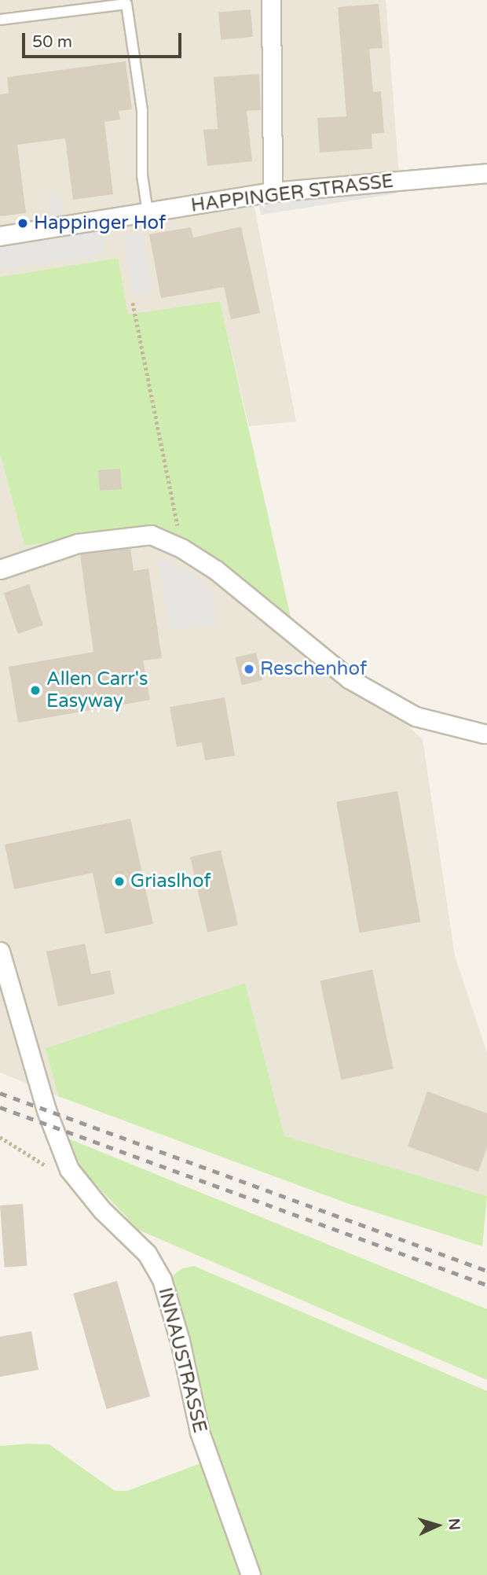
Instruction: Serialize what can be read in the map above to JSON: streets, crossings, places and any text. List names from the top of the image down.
{
  "streets": {
    "street": ["HAPPINGER STRASSE", "INNAUSTRASSE"]
  },
  "places": [
    "Happinger Hof",
    "Reschenhof",
    "Allen Carr's Easyway",
    "Griaslhof"
  ],
  "scale_bar": "50 m",
  "north": "right"
}
